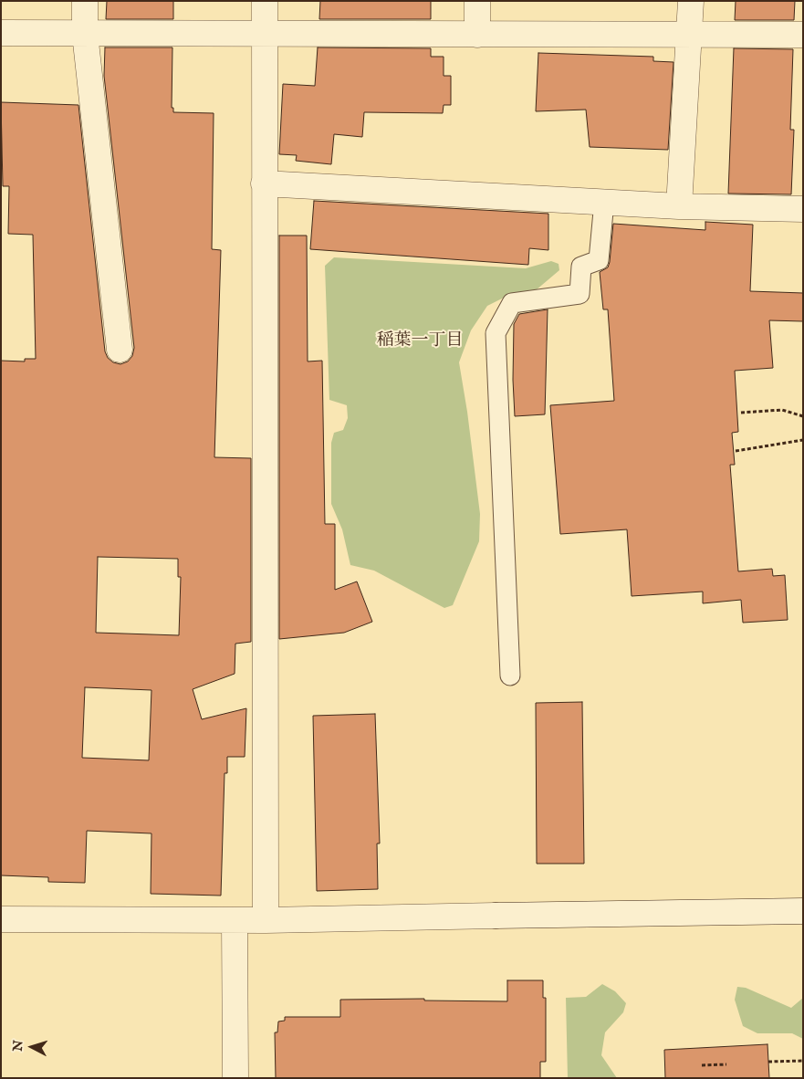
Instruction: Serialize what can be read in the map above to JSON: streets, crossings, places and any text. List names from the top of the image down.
{
  "districts": ["稲葉一丁目"],
  "north": "left"
}
